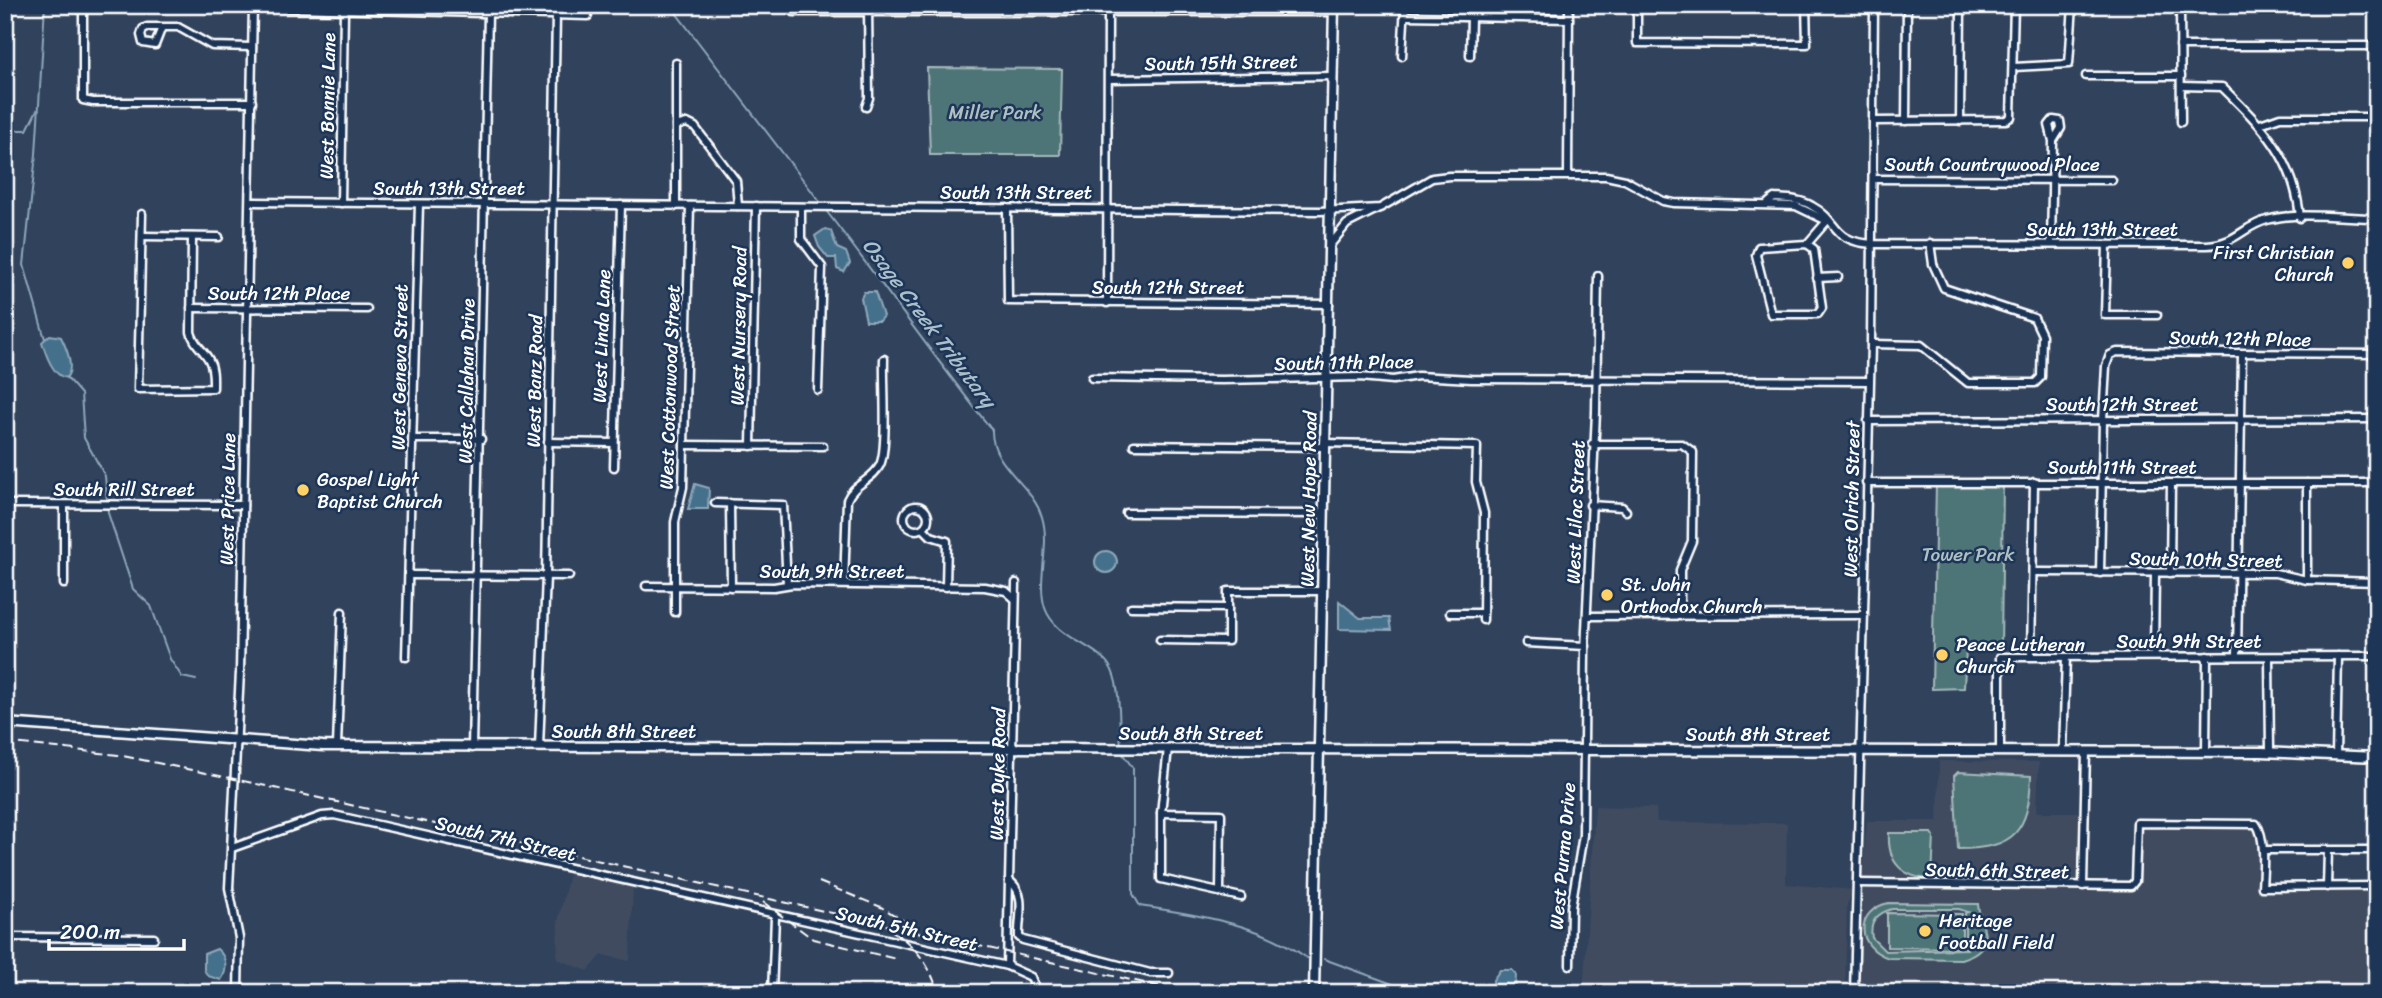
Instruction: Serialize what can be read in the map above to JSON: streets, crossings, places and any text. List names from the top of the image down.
{
  "streets": {
    "main road": ["West New Hope Road", "South 8th Street"],
    "street": [
      "South 15th Street",
      "West Bonnie Lane",
      "South Countrywood Place",
      "South 13th Street",
      "South 12th Street",
      "South 12th Place",
      "West Nursery Road",
      "West Linda Lane",
      "South 11th Place",
      "West Geneva Street",
      "West Callahan Drive",
      "West Banz Road",
      "West Cottonwood Street",
      "South 11th Street",
      "South Rill Street",
      "West Price Lane",
      "West Olrich Street",
      "West Lilac Street",
      "South 10th Street",
      "South 9th Street",
      "West Dyke Road",
      "South 7th Street",
      "West Purma Drive",
      "South 6th Street",
      "South 5th Street"
    ]
  },
  "crossings": [
    ["South 15th Street", "West New Hope Road"],
    ["West Bonnie Lane", "South 13th Street"],
    ["South Countrywood Place", "West Olrich Street"],
    ["South 13th Street", "South 12th Street"],
    ["South 13th Street", "West Nursery Road"],
    ["South 13th Street", "West Linda Lane"],
    ["South 13th Street", "West Geneva Street"],
    ["South 13th Street", "West Callahan Drive"],
    ["South 13th Street", "West Banz Road"],
    ["South 13th Street", "West Cottonwood Street"],
    ["South 13th Street", "West Price Lane"],
    ["South 13th Street", "West New Hope Road"],
    ["South 13th Street", "West Olrich Street"],
    ["South 12th Street", "South 12th Place"],
    ["South 12th Street", "West New Hope Road"],
    ["South 12th Street", "West Olrich Street"],
    ["South 12th Place", "West Price Lane"],
    ["South 11th Place", "West New Hope Road"],
    ["South 11th Place", "West Olrich Street"],
    ["South 11th Place", "West Lilac Street"],
    ["West Callahan Drive", "South 8th Street"],
    ["West Banz Road", "South 8th Street"],
    ["West Cottonwood Street", "South 9th Street"],
    ["South 11th Street", "West Olrich Street"],
    ["South Rill Street", "West Price Lane"],
    ["West Price Lane", "South 8th Street"],
    ["West Price Lane", "South 7th Street"],
    ["West New Hope Road", "South 8th Street"],
    ["West Olrich Street", "South 8th Street"],
    ["West Olrich Street", "South 6th Street"],
    ["West Lilac Street", "South 8th Street"],
    ["West Lilac Street", "West Purma Drive"],
    ["South 9th Street", "South 8th Street"],
    ["South 9th Street", "West Dyke Road"],
    ["South 8th Street", "West Dyke Road"],
    ["South 8th Street", "West Purma Drive"],
    ["West Dyke Road", "South 5th Street"],
    ["South 7th Street", "South 5th Street"]
  ],
  "water": ["Osage Creek Tributary"],
  "parks": ["Miller Park", "Tower Park"],
  "places": [
    "First Christian Church",
    "Gospel Light Baptist Church",
    "St. John Orthodox Church",
    "Peace Lutheran Church",
    "Heritage Football Field"
  ],
  "scale_bar": "200 m"
}
